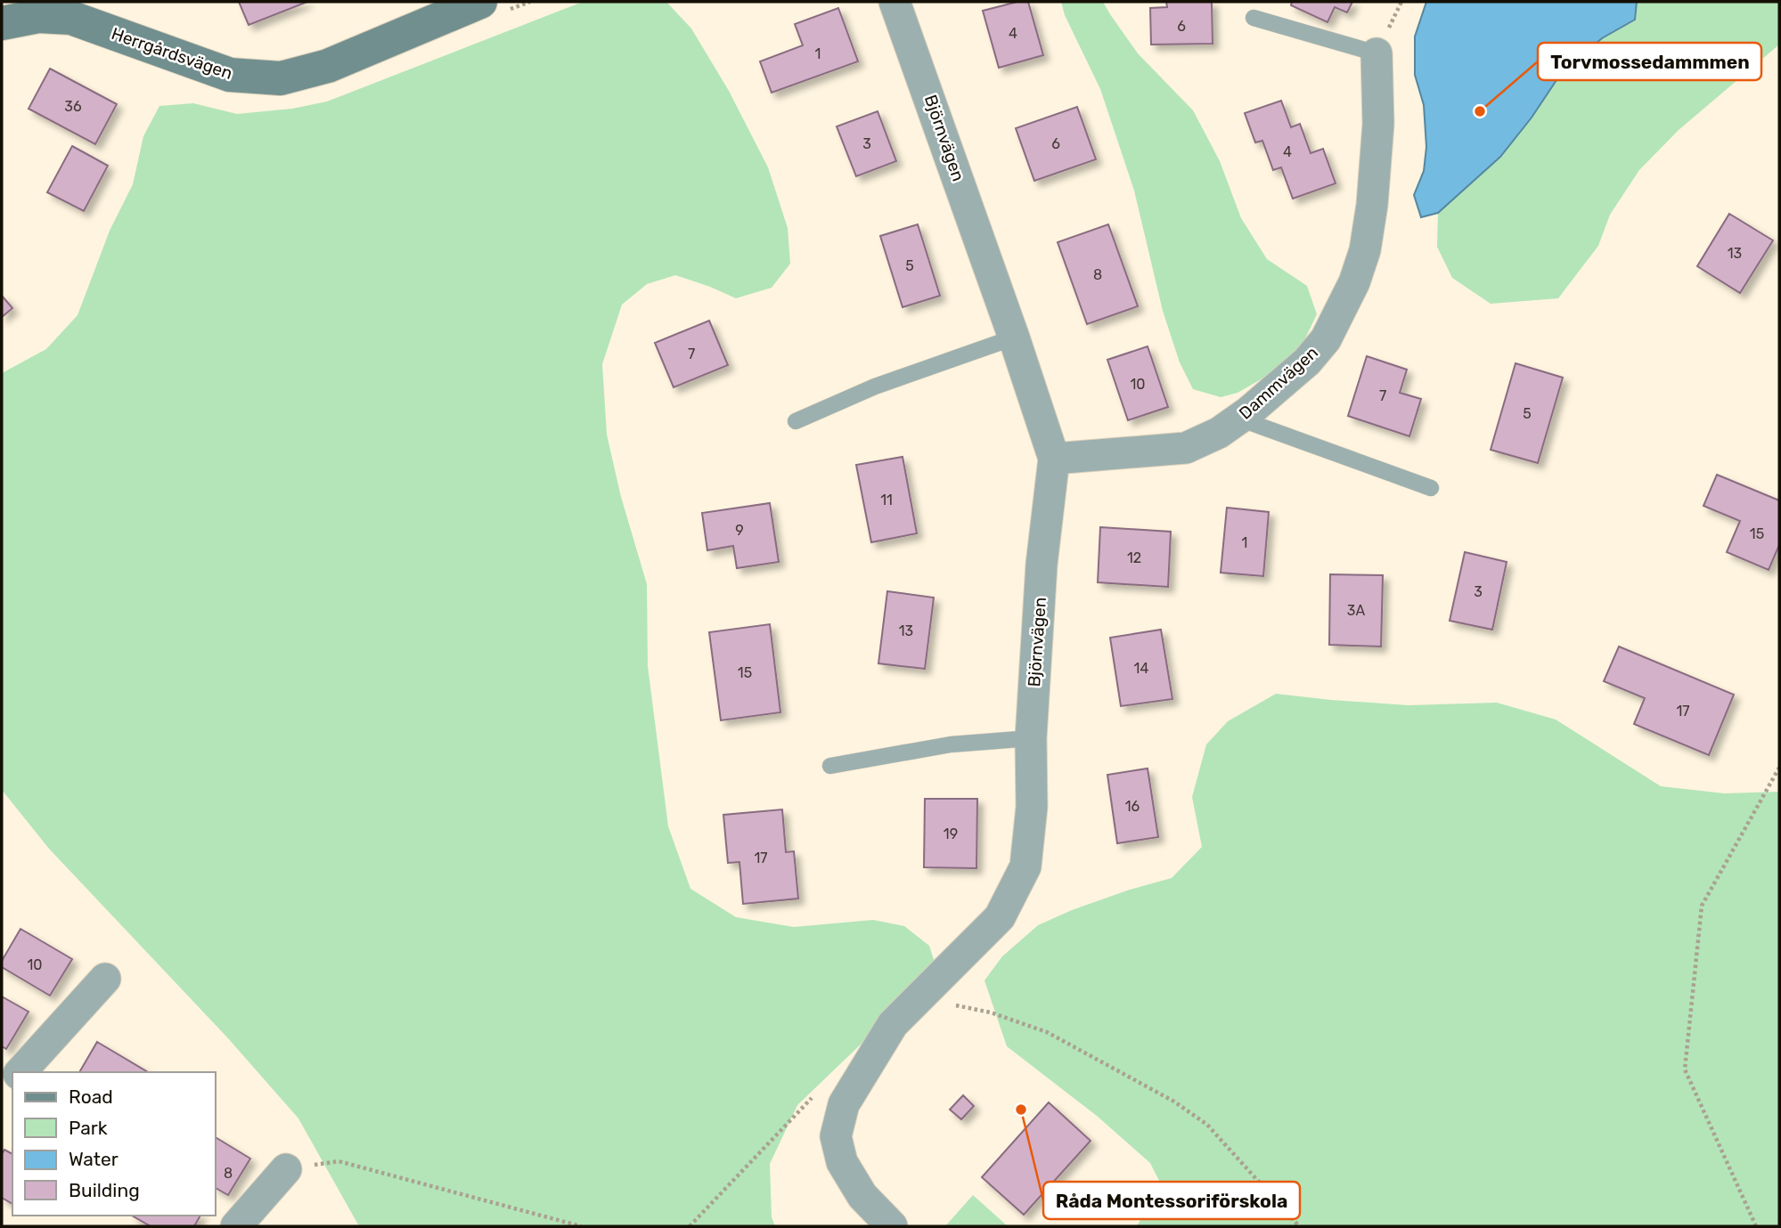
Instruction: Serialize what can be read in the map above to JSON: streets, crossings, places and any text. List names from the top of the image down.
{
  "streets": {
    "street": ["Herrgårdsvägen", "Björnvägen", "Dammvägen"]
  },
  "crossings": [
    ["Björnvägen", "Dammvägen"]
  ],
  "places": ["Torvmossedammmen", "Råda Montessoriförskola"],
  "house_numbers": [
    "6",
    "4",
    "1",
    "36",
    "3",
    "6",
    "4",
    "13",
    "5",
    "8",
    "7",
    "10",
    "7",
    "5",
    "11",
    "9",
    "15",
    "1",
    "12",
    "3",
    "3A",
    "13",
    "14",
    "15",
    "17",
    "16",
    "19",
    "17",
    "10",
    "8"
  ],
  "legend": [
    "Road",
    "Park",
    "Water",
    "Building"
  ]
}
